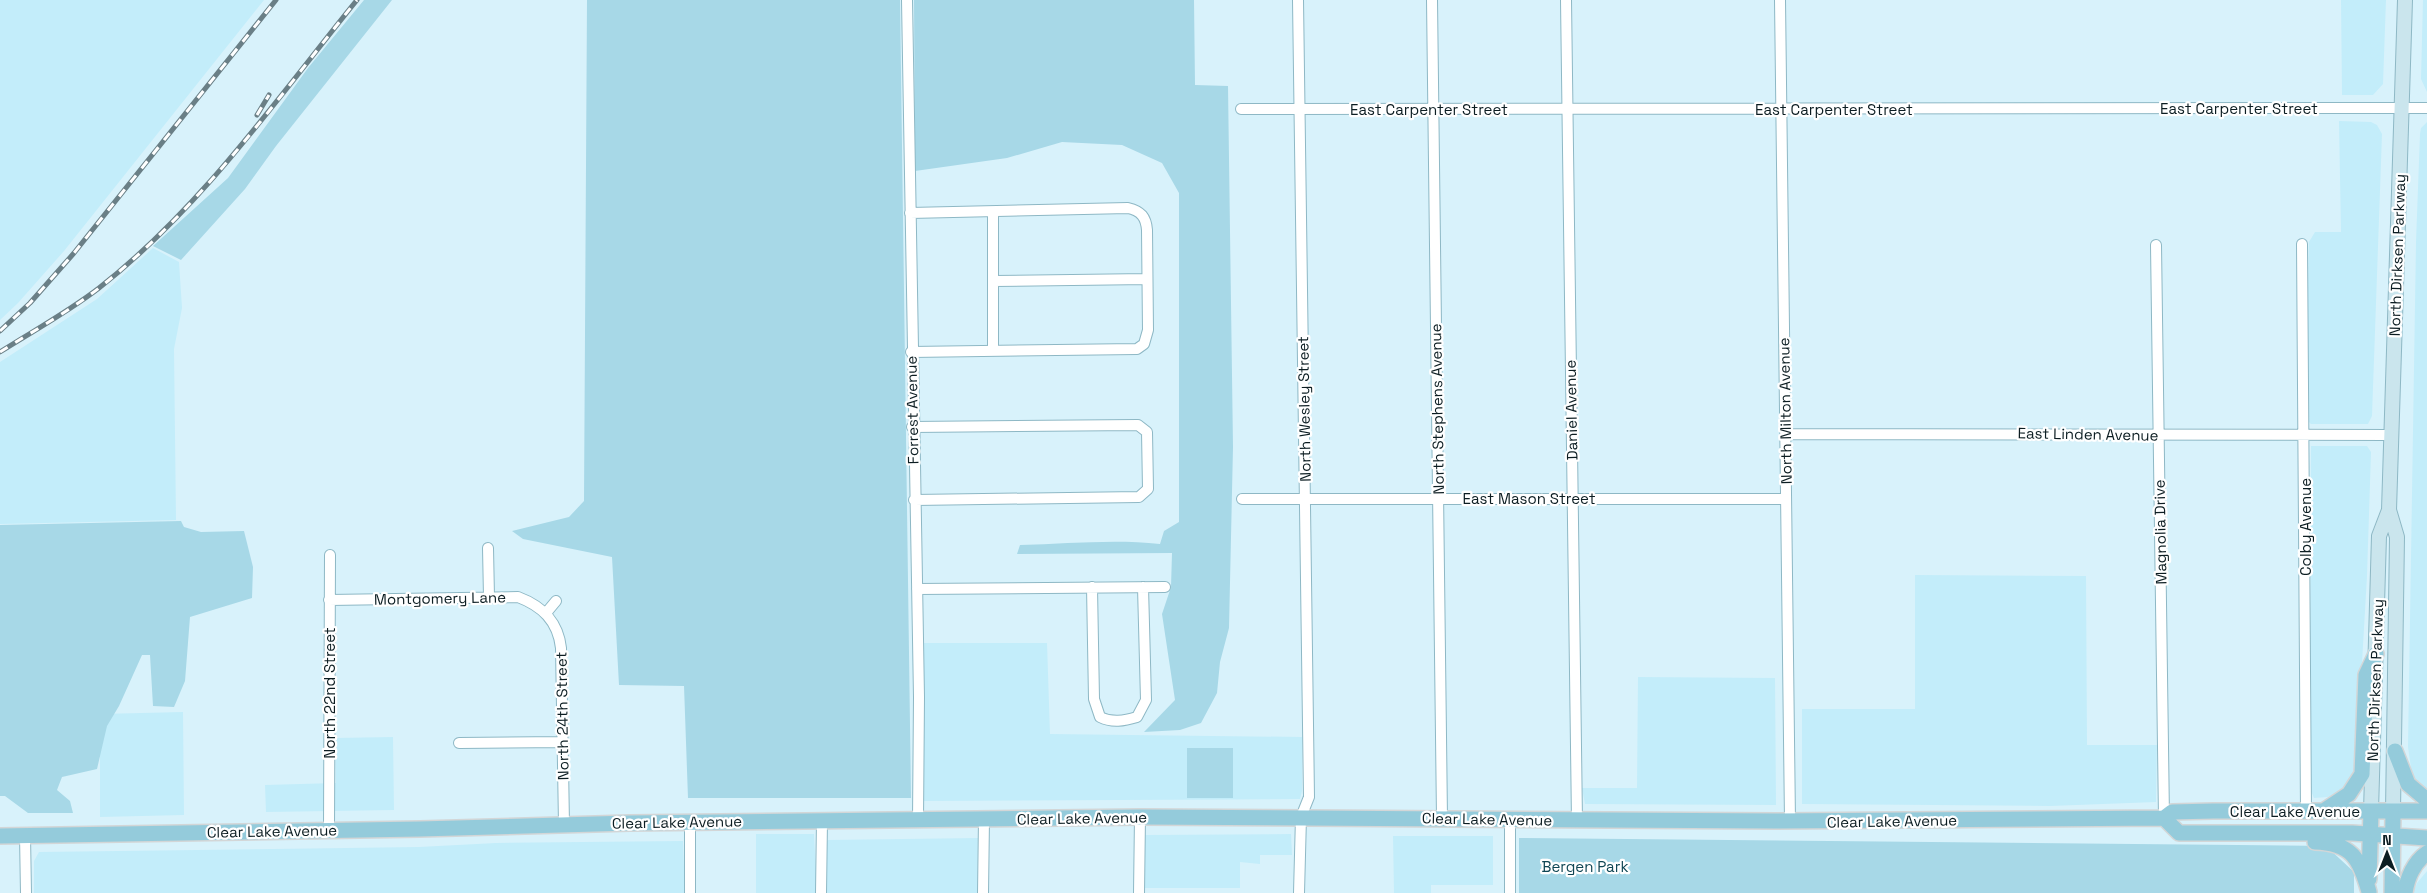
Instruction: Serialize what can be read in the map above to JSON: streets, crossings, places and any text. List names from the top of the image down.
{
  "streets": {
    "main road": ["North Dirksen Parkway", "Clear Lake Avenue"],
    "street": [
      "East Carpenter Street",
      "North Wesley Street",
      "North Stephens Avenue",
      "Forrest Avenue",
      "Daniel Avenue",
      "North Milton Avenue",
      "East Linden Avenue",
      "East Mason Street",
      "Colby Avenue",
      "Magnolia Drive",
      "Montgomery Lane",
      "North 22nd Street",
      "North 24th Street"
    ]
  },
  "crossings": [
    ["East Carpenter Street", "North Dirksen Parkway"],
    ["East Carpenter Street", "North Wesley Street"],
    ["East Carpenter Street", "North Stephens Avenue"],
    ["East Carpenter Street", "Daniel Avenue"],
    ["East Carpenter Street", "North Milton Avenue"],
    ["North Dirksen Parkway", "East Linden Avenue"],
    ["North Dirksen Parkway", "Clear Lake Avenue"],
    ["North Wesley Street", "East Mason Street"],
    ["North Wesley Street", "Clear Lake Avenue"],
    ["North Stephens Avenue", "East Mason Street"],
    ["North Stephens Avenue", "Clear Lake Avenue"],
    ["Forrest Avenue", "Clear Lake Avenue"],
    ["Daniel Avenue", "East Mason Street"],
    ["Daniel Avenue", "Clear Lake Avenue"],
    ["North Milton Avenue", "East Linden Avenue"],
    ["North Milton Avenue", "East Mason Street"],
    ["North Milton Avenue", "Clear Lake Avenue"],
    ["East Linden Avenue", "Colby Avenue"],
    ["East Linden Avenue", "Magnolia Drive"],
    ["Colby Avenue", "Clear Lake Avenue"],
    ["Magnolia Drive", "Clear Lake Avenue"],
    ["Montgomery Lane", "North 22nd Street"],
    ["Montgomery Lane", "North 24th Street"],
    ["North 22nd Street", "Clear Lake Avenue"],
    ["North 24th Street", "Clear Lake Avenue"]
  ],
  "parks": ["Bergen Park"],
  "north": "top"
}
